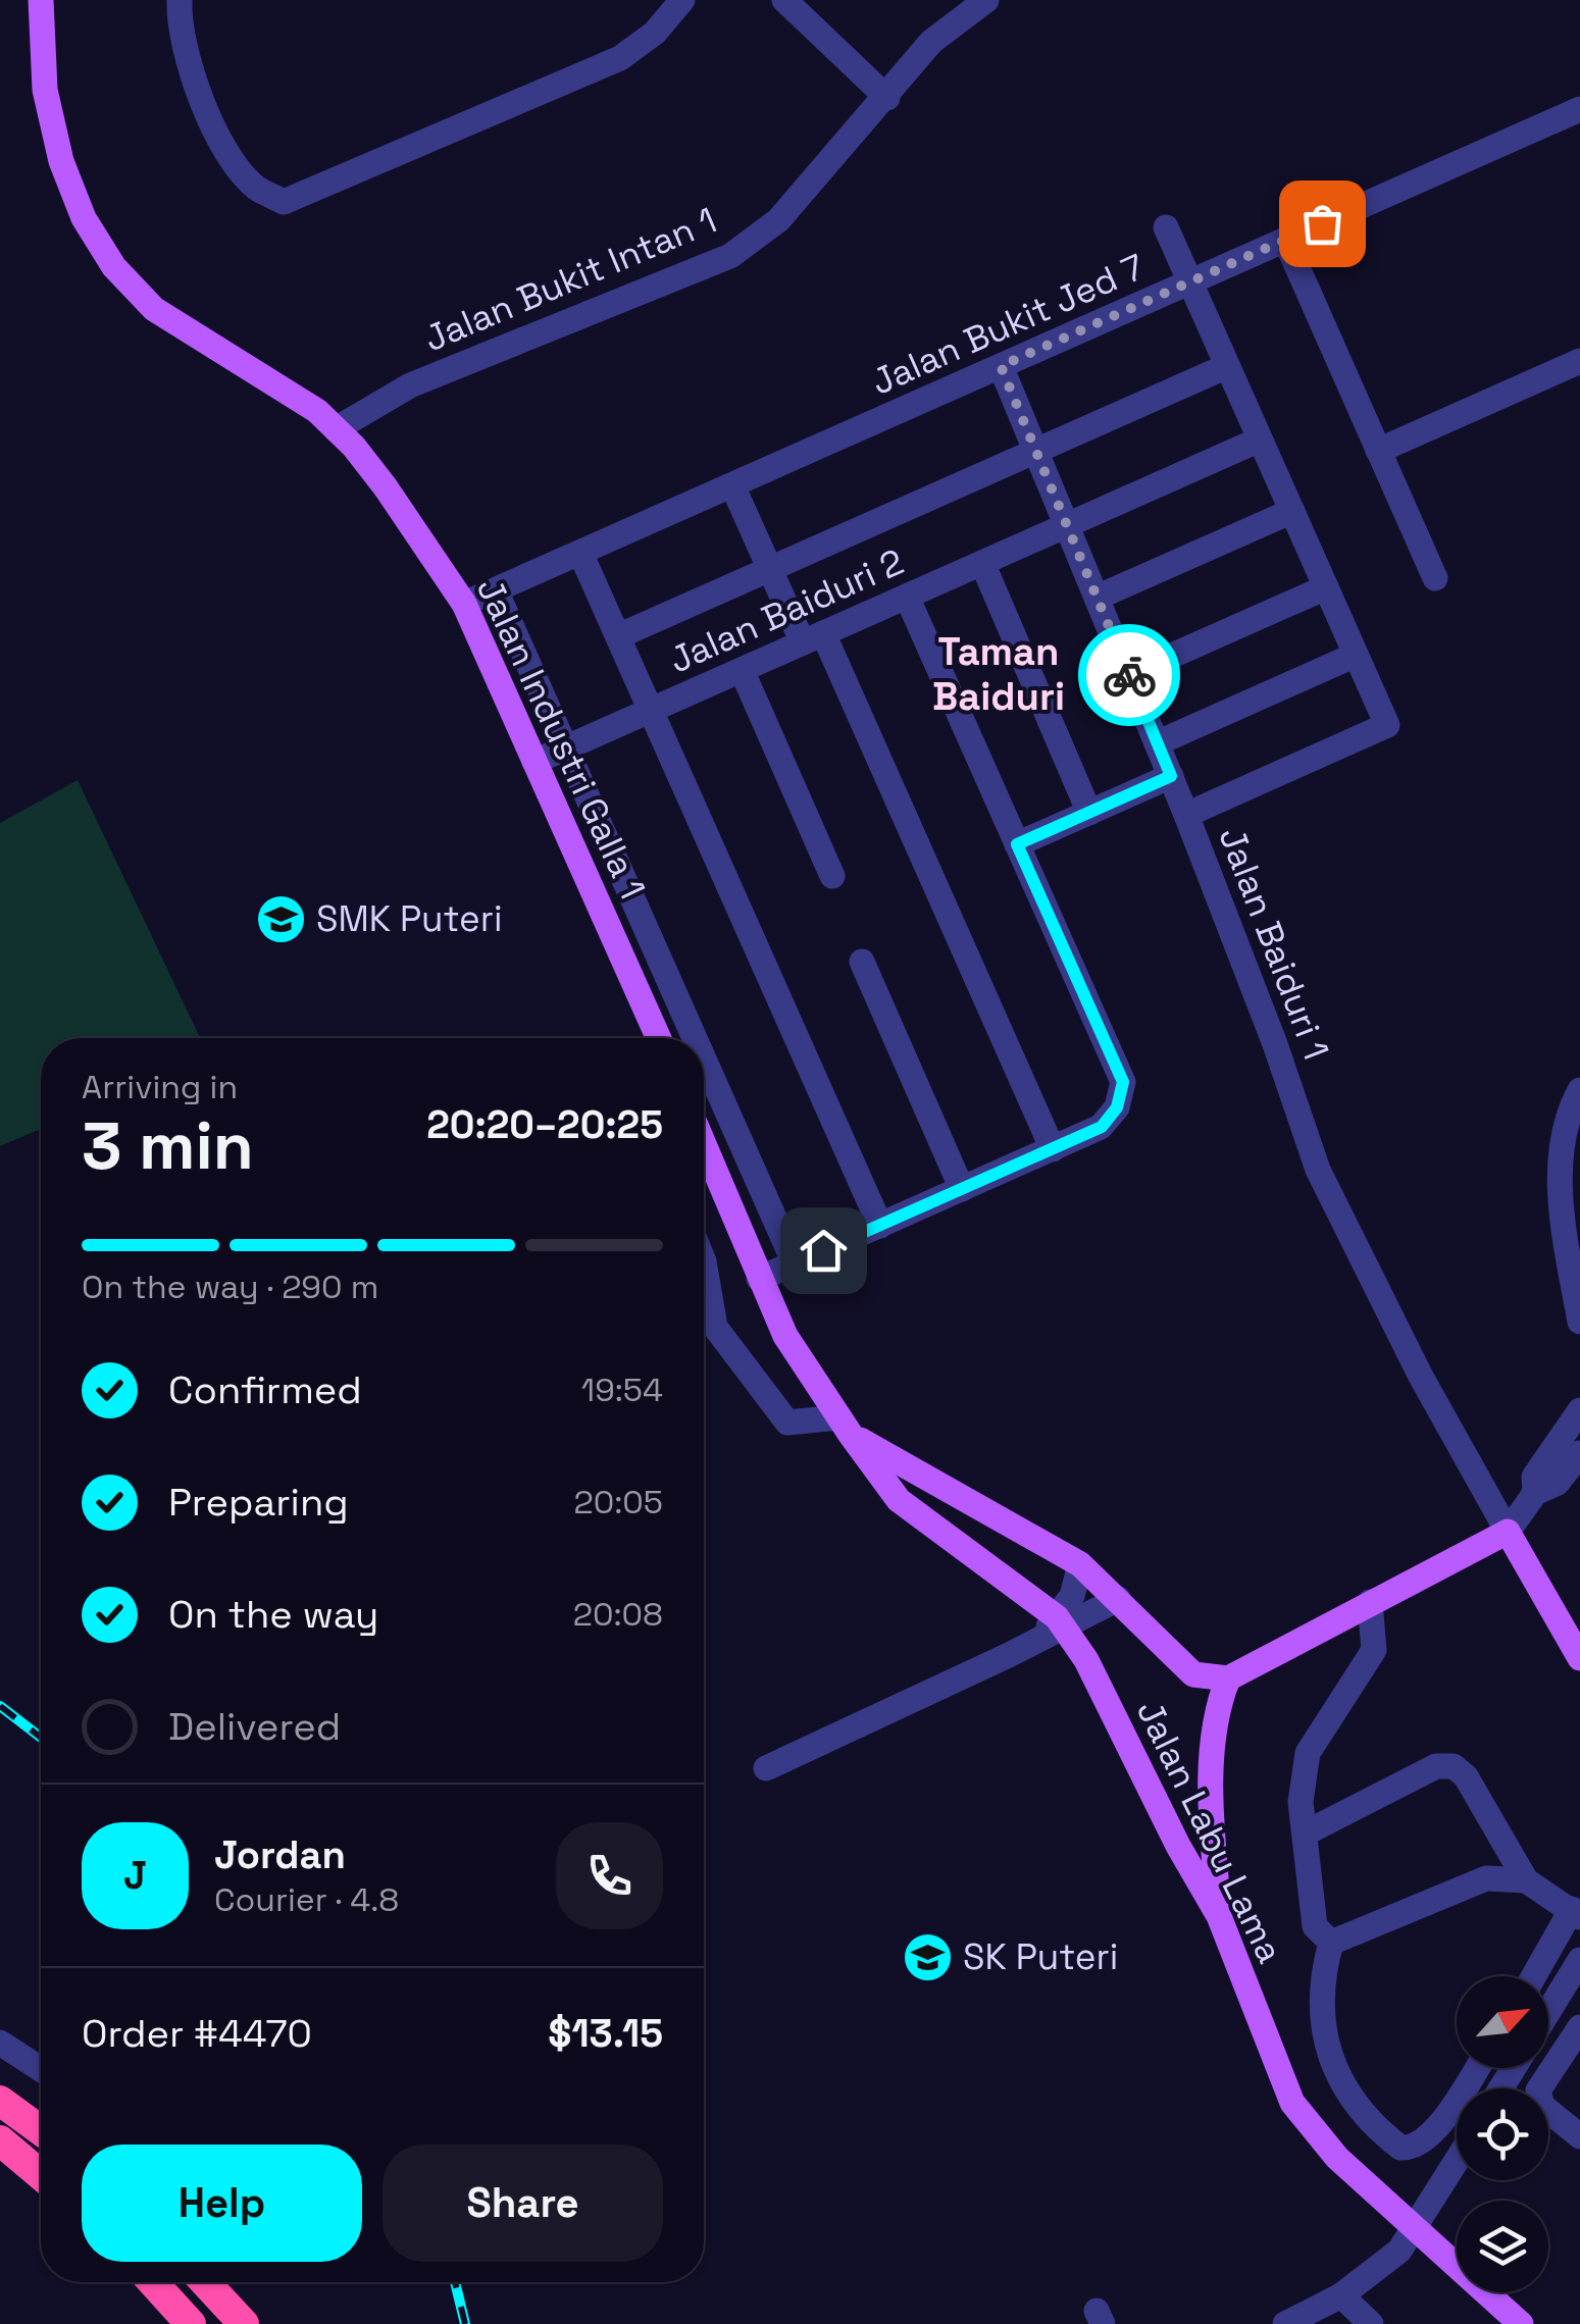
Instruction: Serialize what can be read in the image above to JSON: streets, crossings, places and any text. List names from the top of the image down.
{
  "streets": {
    "main road": ["Jalan Industri Galla 1", "Jalan Labu Lama"],
    "street": [
      "Jalan Bukit Intan 1",
      "Jalan Bukit Jed 7",
      "Jalan Baiduri 2",
      "Jalan Baiduri 1"
    ]
  },
  "crossings": [
    ["Jalan Bukit Intan 1", "Jalan Industri Galla 1"],
    ["Jalan Bukit Jed 7", "Jalan Industri Galla 1"],
    ["Jalan Bukit Jed 7", "Jalan Baiduri 1"],
    ["Jalan Baiduri 2", "Jalan Industri Galla 1"],
    ["Jalan Baiduri 2", "Jalan Baiduri 1"]
  ],
  "districts": ["Taman Baiduri"],
  "places": {
    "school or university": ["SMK Puteri", "SK Puteri"]
  },
  "north": "top right",
  "page": {
    "heading": ["3 min", "Arriving in", "20:20–20:25"],
    "panel": [
      "Jordan",
      "Courier · 4.8",
      "Order #4470",
      "$13.15"
    ],
    "bar": "On the way · 290 m",
    "list": [
      ["Confirmed", "19:54"],
      ["Preparing", "20:05"],
      ["On the way", "20:08"],
      "Delivered"
    ],
    "round": "J",
    "buttons": ["Help", "Share"]
  }
}
